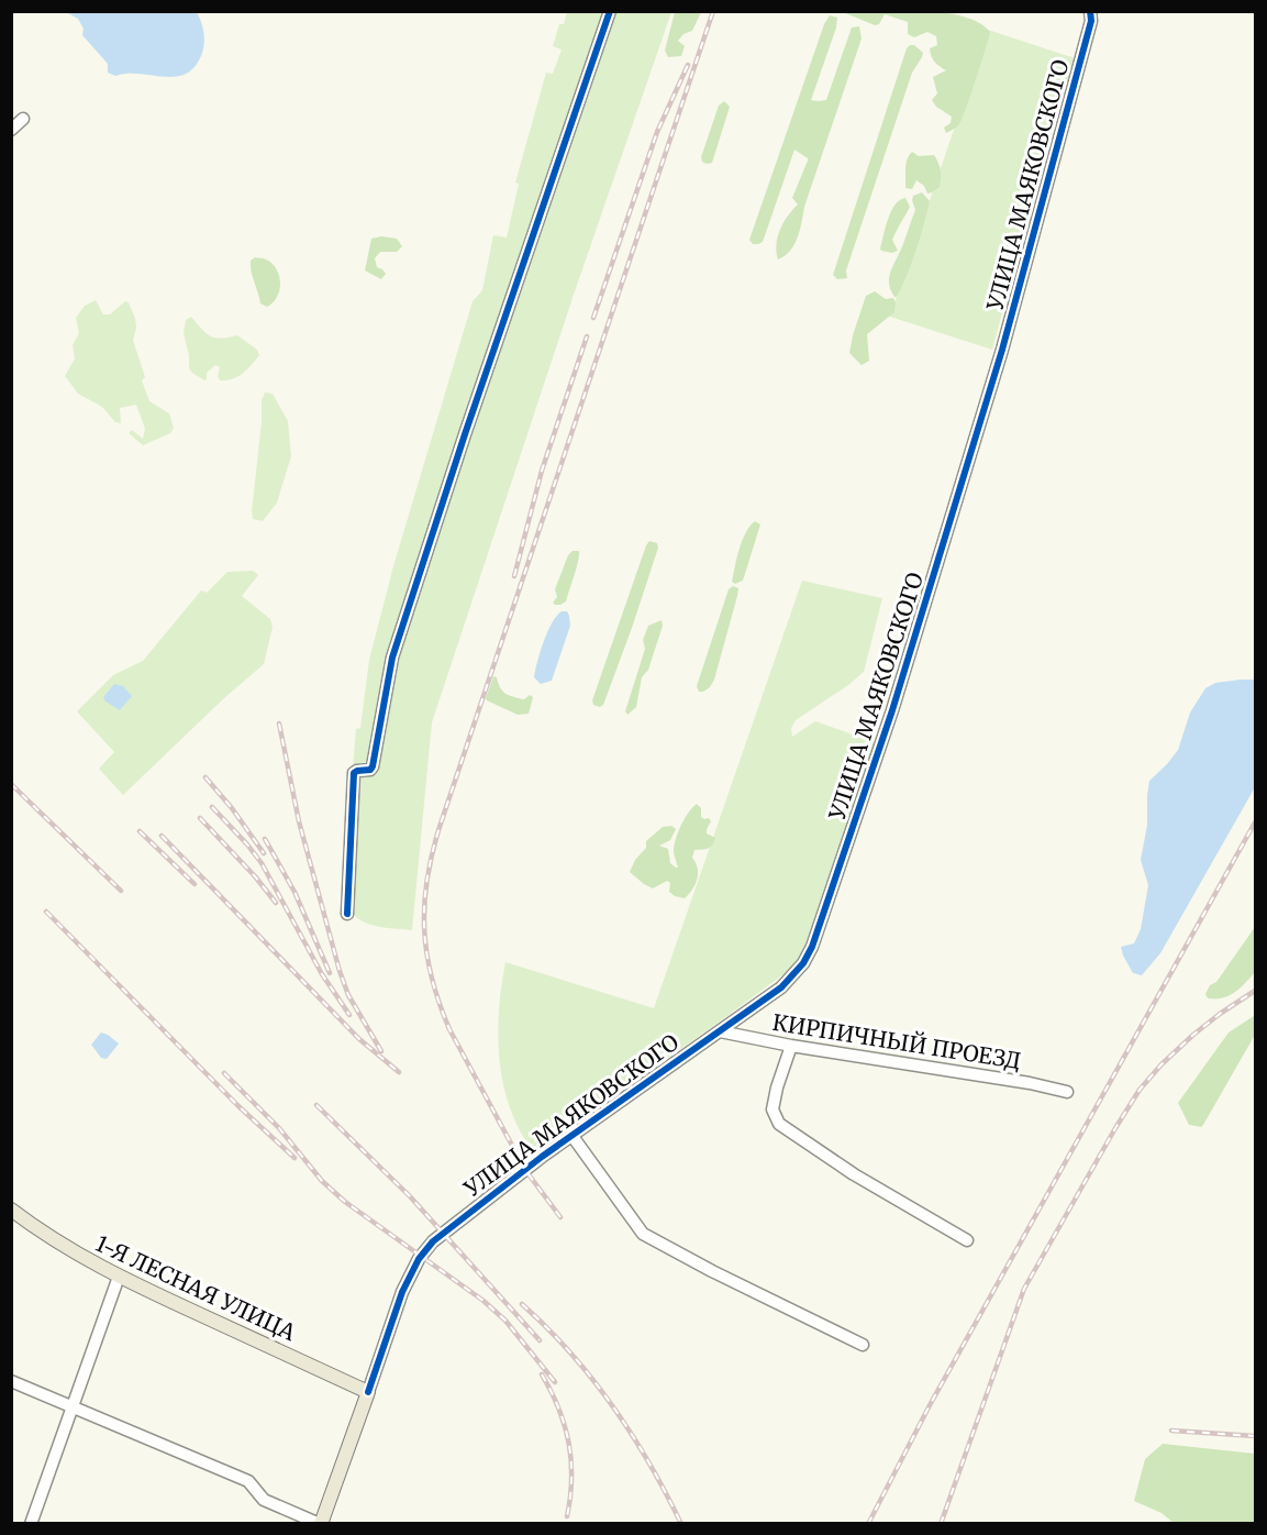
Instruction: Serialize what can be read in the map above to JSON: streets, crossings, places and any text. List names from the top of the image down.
{
  "streets": {
    "main road": ["1-Я ЛЕСНАЯ УЛИЦА"],
    "street": ["УЛИЦА МАЯКОВСКОГО", "КИРПИЧНЫЙ ПРОЕЗД"]
  },
  "crossings": [
    ["УЛИЦА МАЯКОВСКОГО", "КИРПИЧНЫЙ ПРОЕЗД"],
    ["УЛИЦА МАЯКОВСКОГО", "1-Я ЛЕСНАЯ УЛИЦА"]
  ]
}
